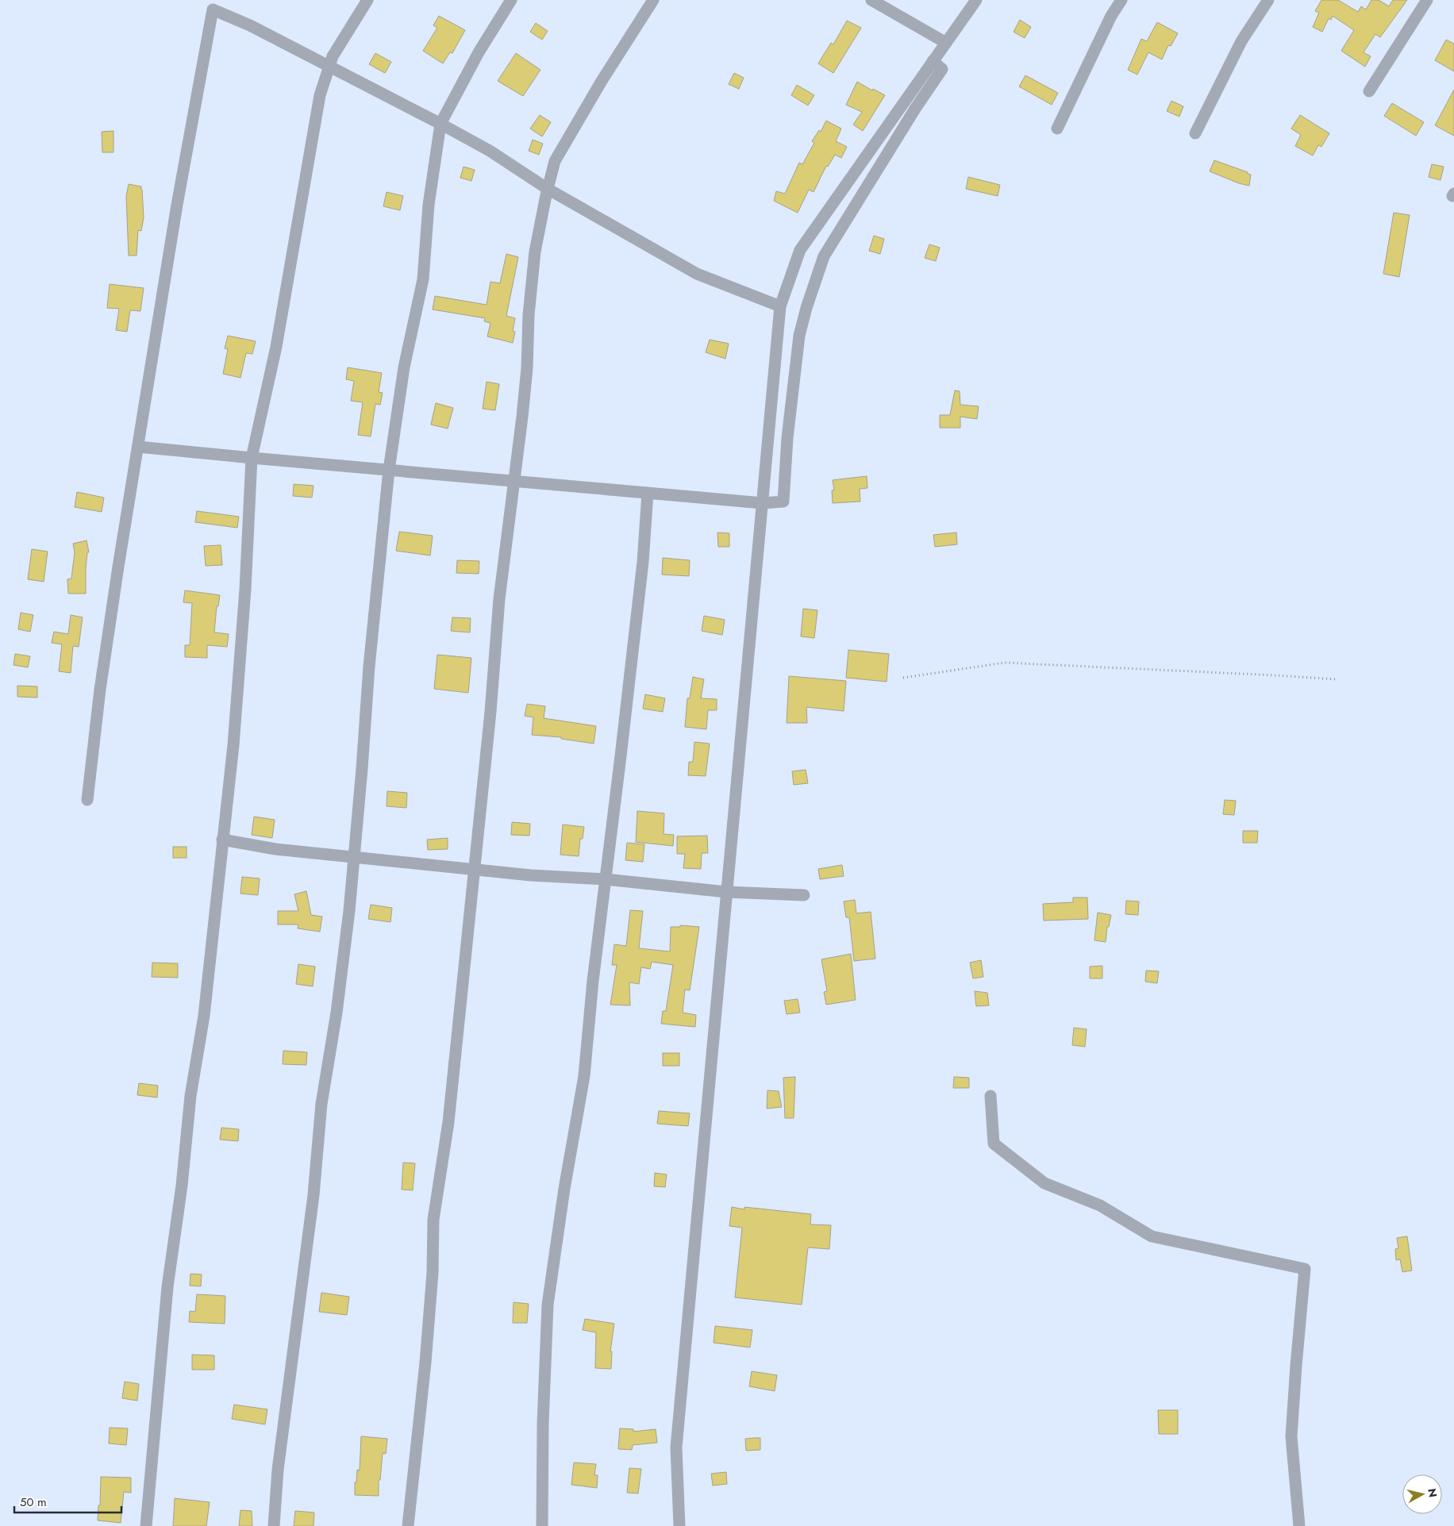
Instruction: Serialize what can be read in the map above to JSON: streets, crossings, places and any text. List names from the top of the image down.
{
  "scale_bar": "50 m",
  "north": "right"
}
